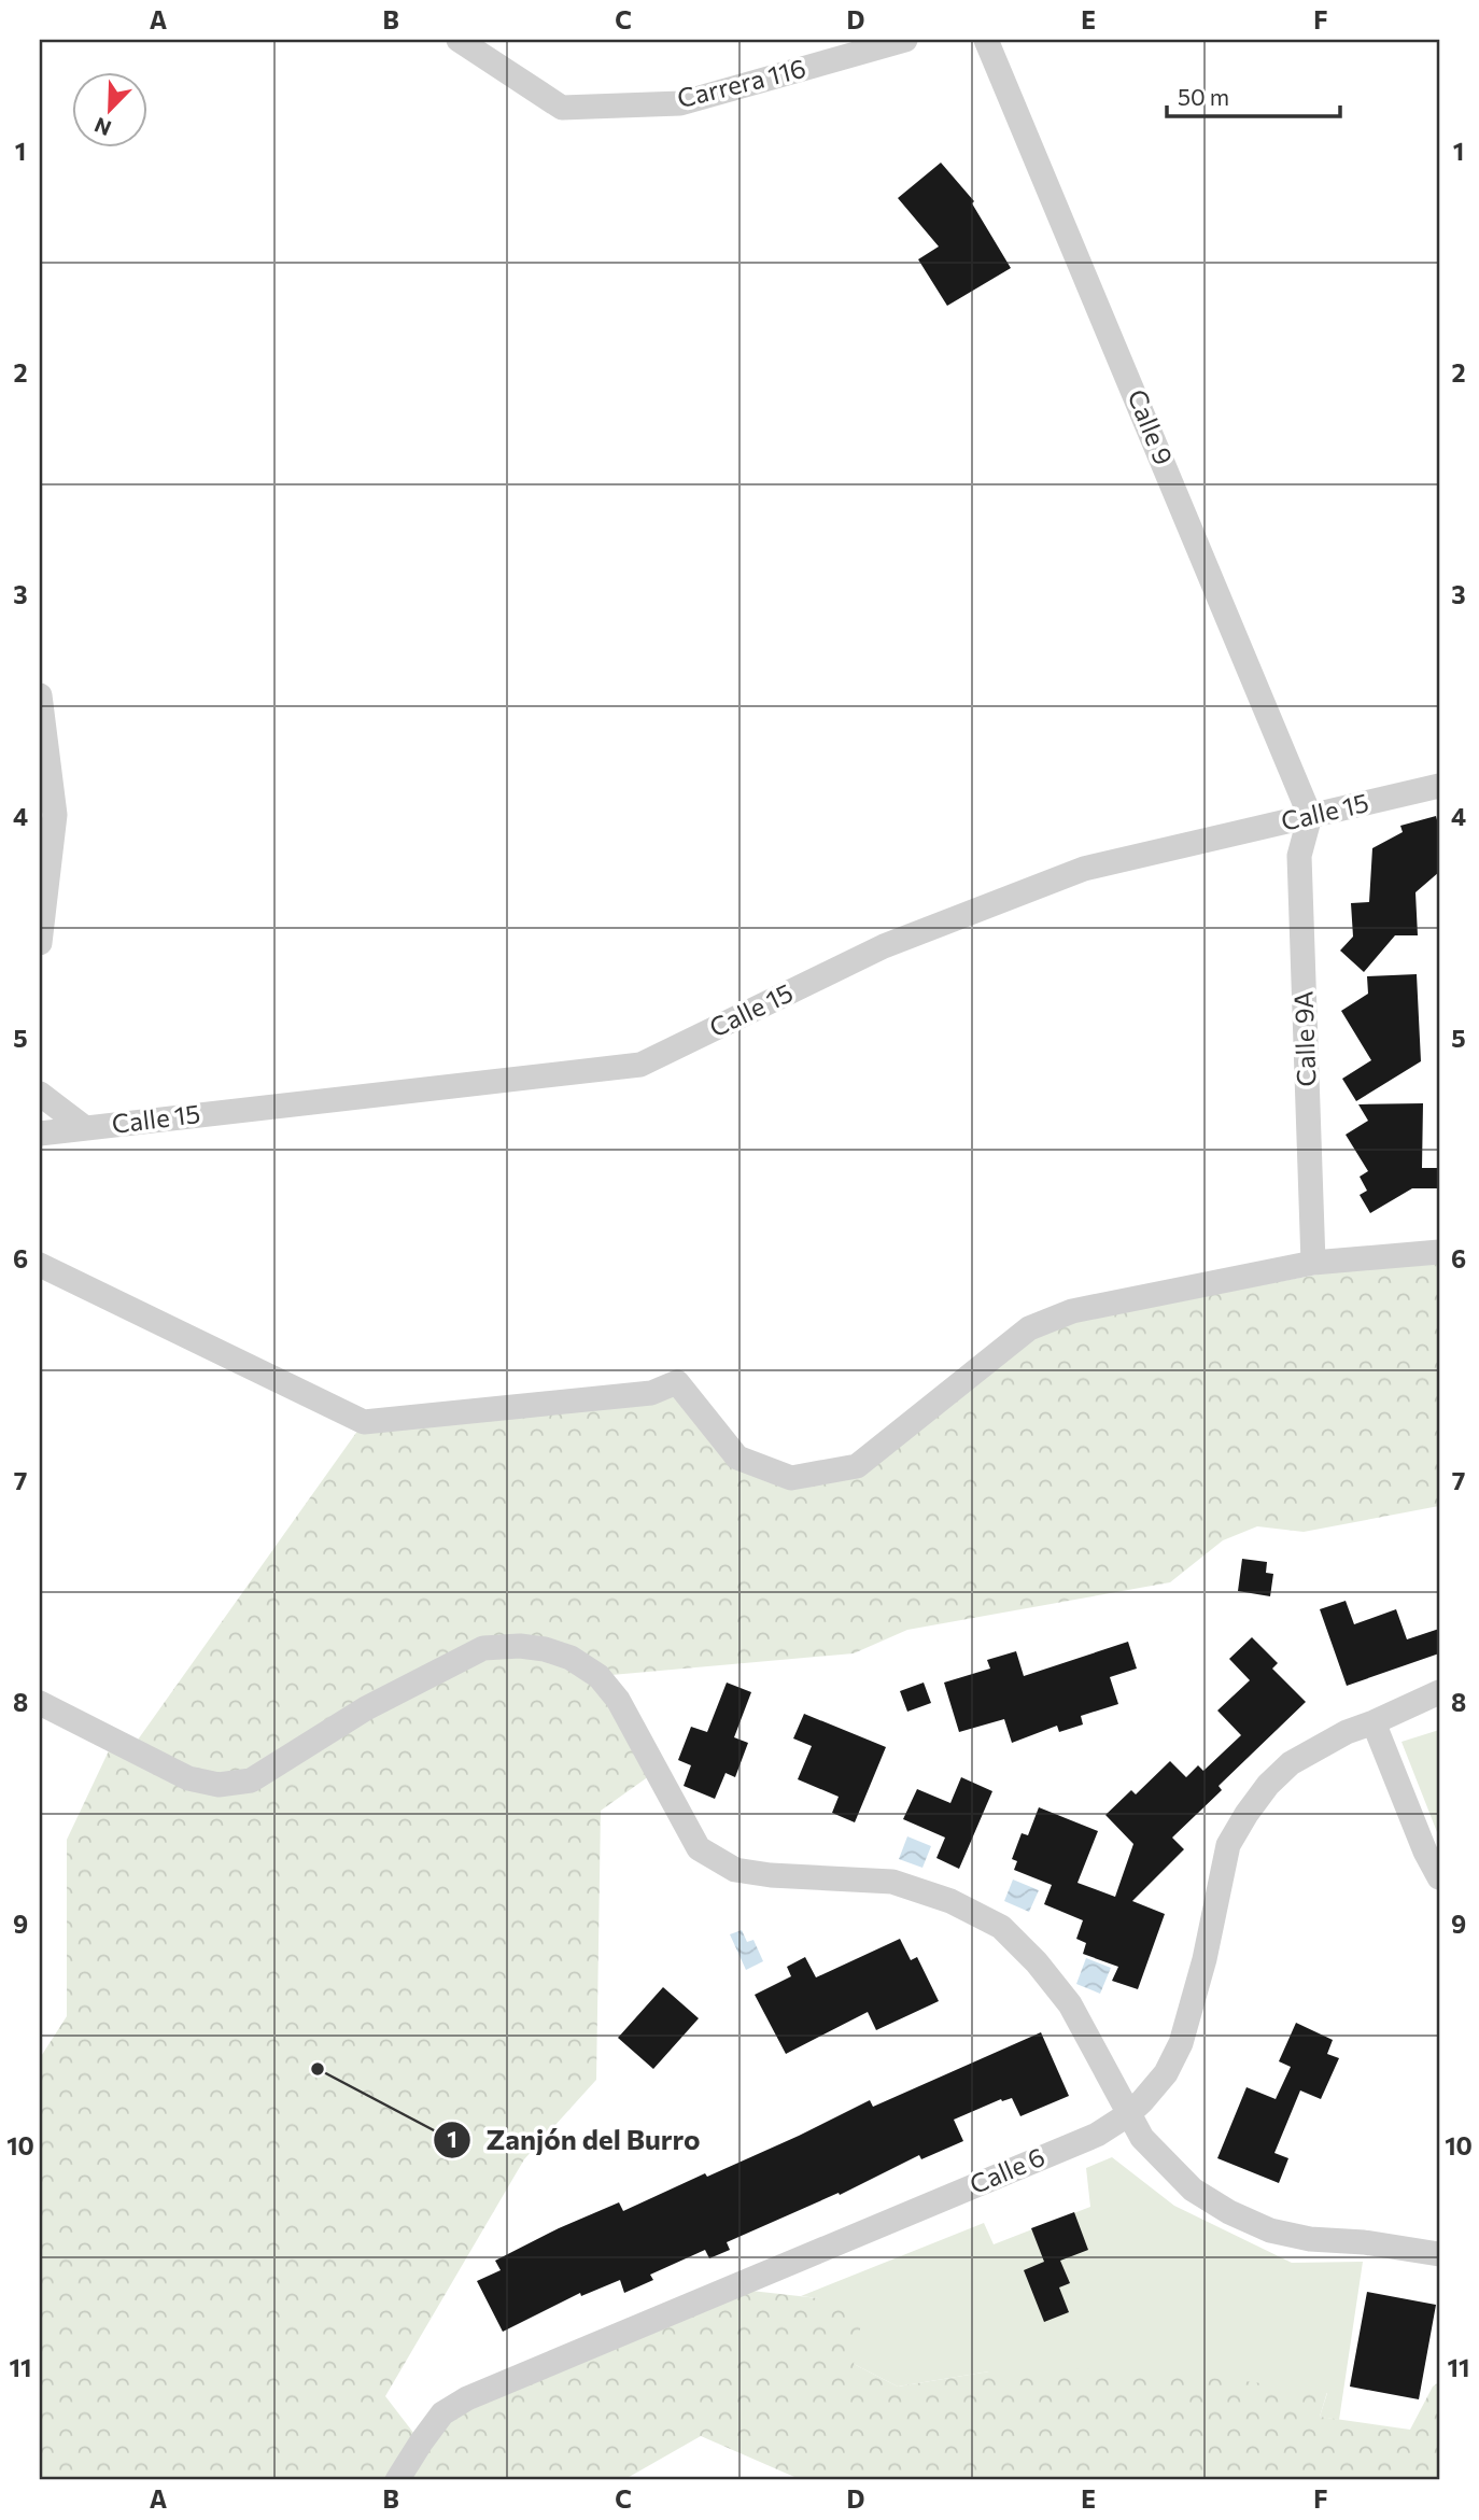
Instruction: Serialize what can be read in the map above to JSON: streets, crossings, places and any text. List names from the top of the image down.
{
  "streets": {
    "street": [
      "Carrera 116",
      "Calle 9",
      "Calle 15",
      "Calle 9A",
      "Calle 6"
    ]
  },
  "crossings": [
    ["Calle 9", "Calle 15"],
    ["Calle 9", "Calle 9A"],
    ["Calle 15", "Calle 9A"]
  ],
  "places": ["Zanjón del Burro"],
  "scale_bar": "50 m",
  "north": "bottom left",
  "grid": {
    "columns": [
      "A",
      "B",
      "C",
      "D",
      "E",
      "F"
    ],
    "rows": [
      "1",
      "2",
      "3",
      "4",
      "5",
      "6",
      "7",
      "8",
      "9",
      "10",
      "11"
    ]
  }
}
